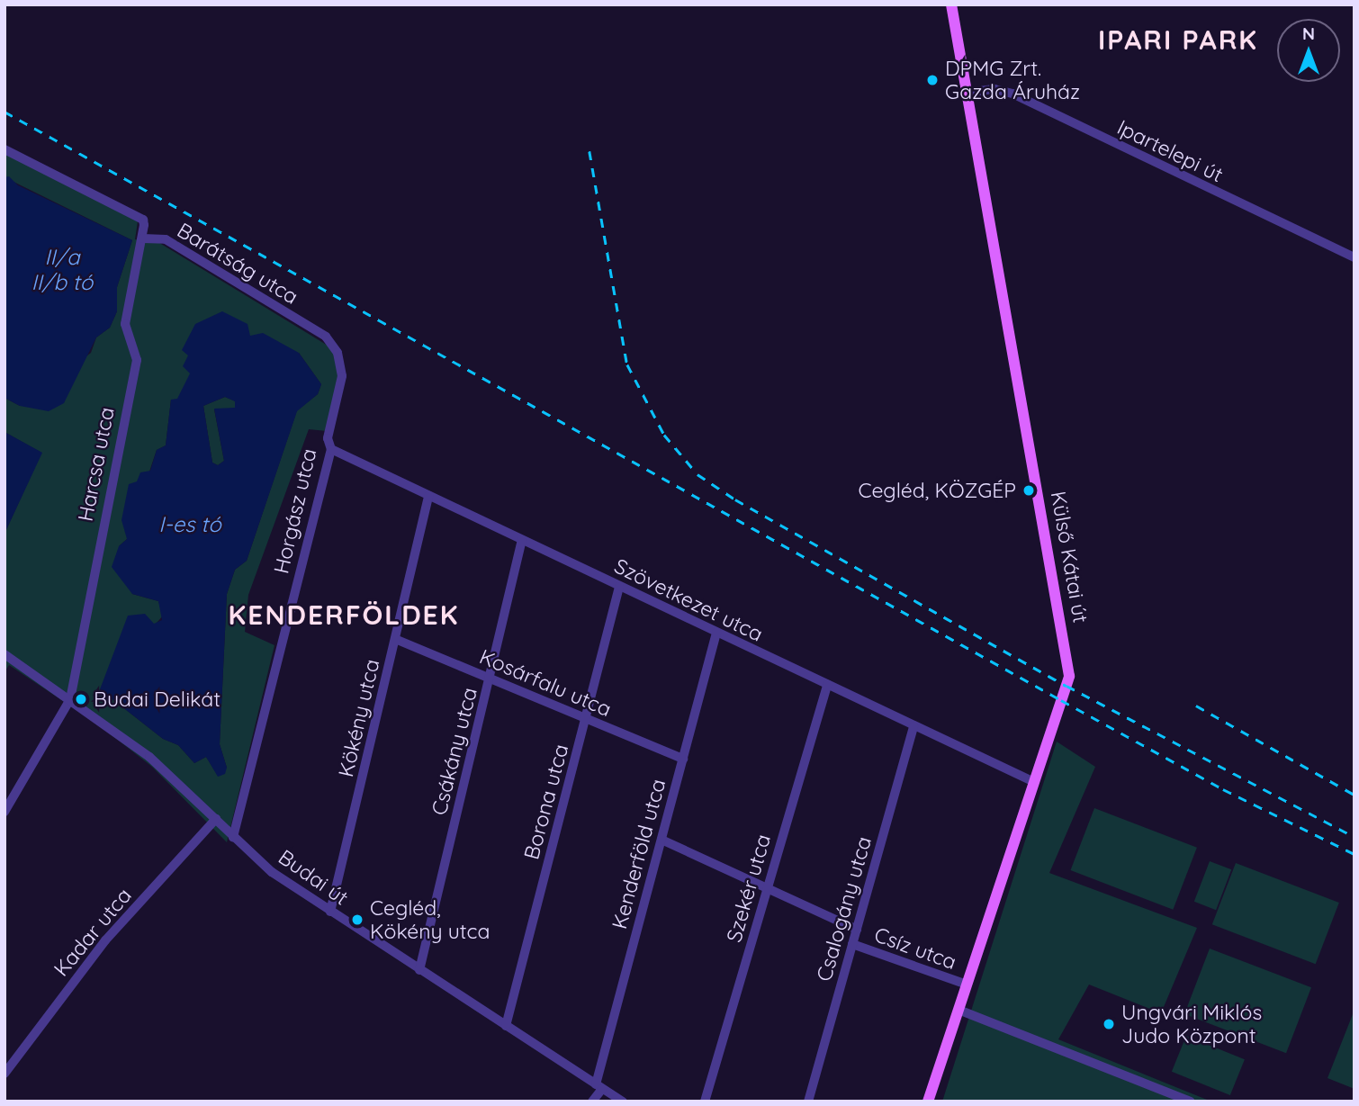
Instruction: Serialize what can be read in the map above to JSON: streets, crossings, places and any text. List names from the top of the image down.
{
  "streets": {
    "main road": ["Külső Kátai út"],
    "street": [
      "Ipartelepi út",
      "Barátság utca",
      "Harcsa utca",
      "Horgász utca",
      "Szövetkezet utca",
      "Kosárfalu utca",
      "Kökény utca",
      "Csákány utca",
      "Borona utca",
      "Kenderföld utca",
      "Budai út",
      "Szekér utca",
      "Csalogány utca",
      "Kadar utca",
      "Csíz utca"
    ]
  },
  "crossings": [
    ["Ipartelepi út", "Külső Kátai út"],
    ["Barátság utca", "Harcsa utca"],
    ["Barátság utca", "Horgász utca"],
    ["Harcsa utca", "Budai út"],
    ["Horgász utca", "Szövetkezet utca"],
    ["Horgász utca", "Budai út"],
    ["Külső Kátai út", "Szövetkezet utca"],
    ["Külső Kátai út", "Csíz utca"],
    ["Szövetkezet utca", "Kökény utca"],
    ["Szövetkezet utca", "Csákány utca"],
    ["Szövetkezet utca", "Borona utca"],
    ["Szövetkezet utca", "Kenderföld utca"],
    ["Szövetkezet utca", "Szekér utca"],
    ["Szövetkezet utca", "Csalogány utca"],
    ["Kosárfalu utca", "Kökény utca"],
    ["Kosárfalu utca", "Csákány utca"],
    ["Kosárfalu utca", "Borona utca"],
    ["Kosárfalu utca", "Kenderföld utca"],
    ["Kökény utca", "Budai út"],
    ["Csákány utca", "Budai út"],
    ["Borona utca", "Budai út"],
    ["Kenderföld utca", "Budai út"],
    ["Budai út", "Kadar utca"],
    ["Csalogány utca", "Csíz utca"]
  ],
  "districts": ["IPARI PARK", "KENDERFÖLDEK"],
  "water": ["II/a II/b tó", "I-es tó"],
  "places": [
    "DPMG Zrt. Gazda Áruház",
    "Cegléd, KÖZGÉP",
    "Budai Delikát",
    "Cegléd, Kökény utca",
    "Ungvári Miklós Judo Központ"
  ],
  "north": "top"
}
